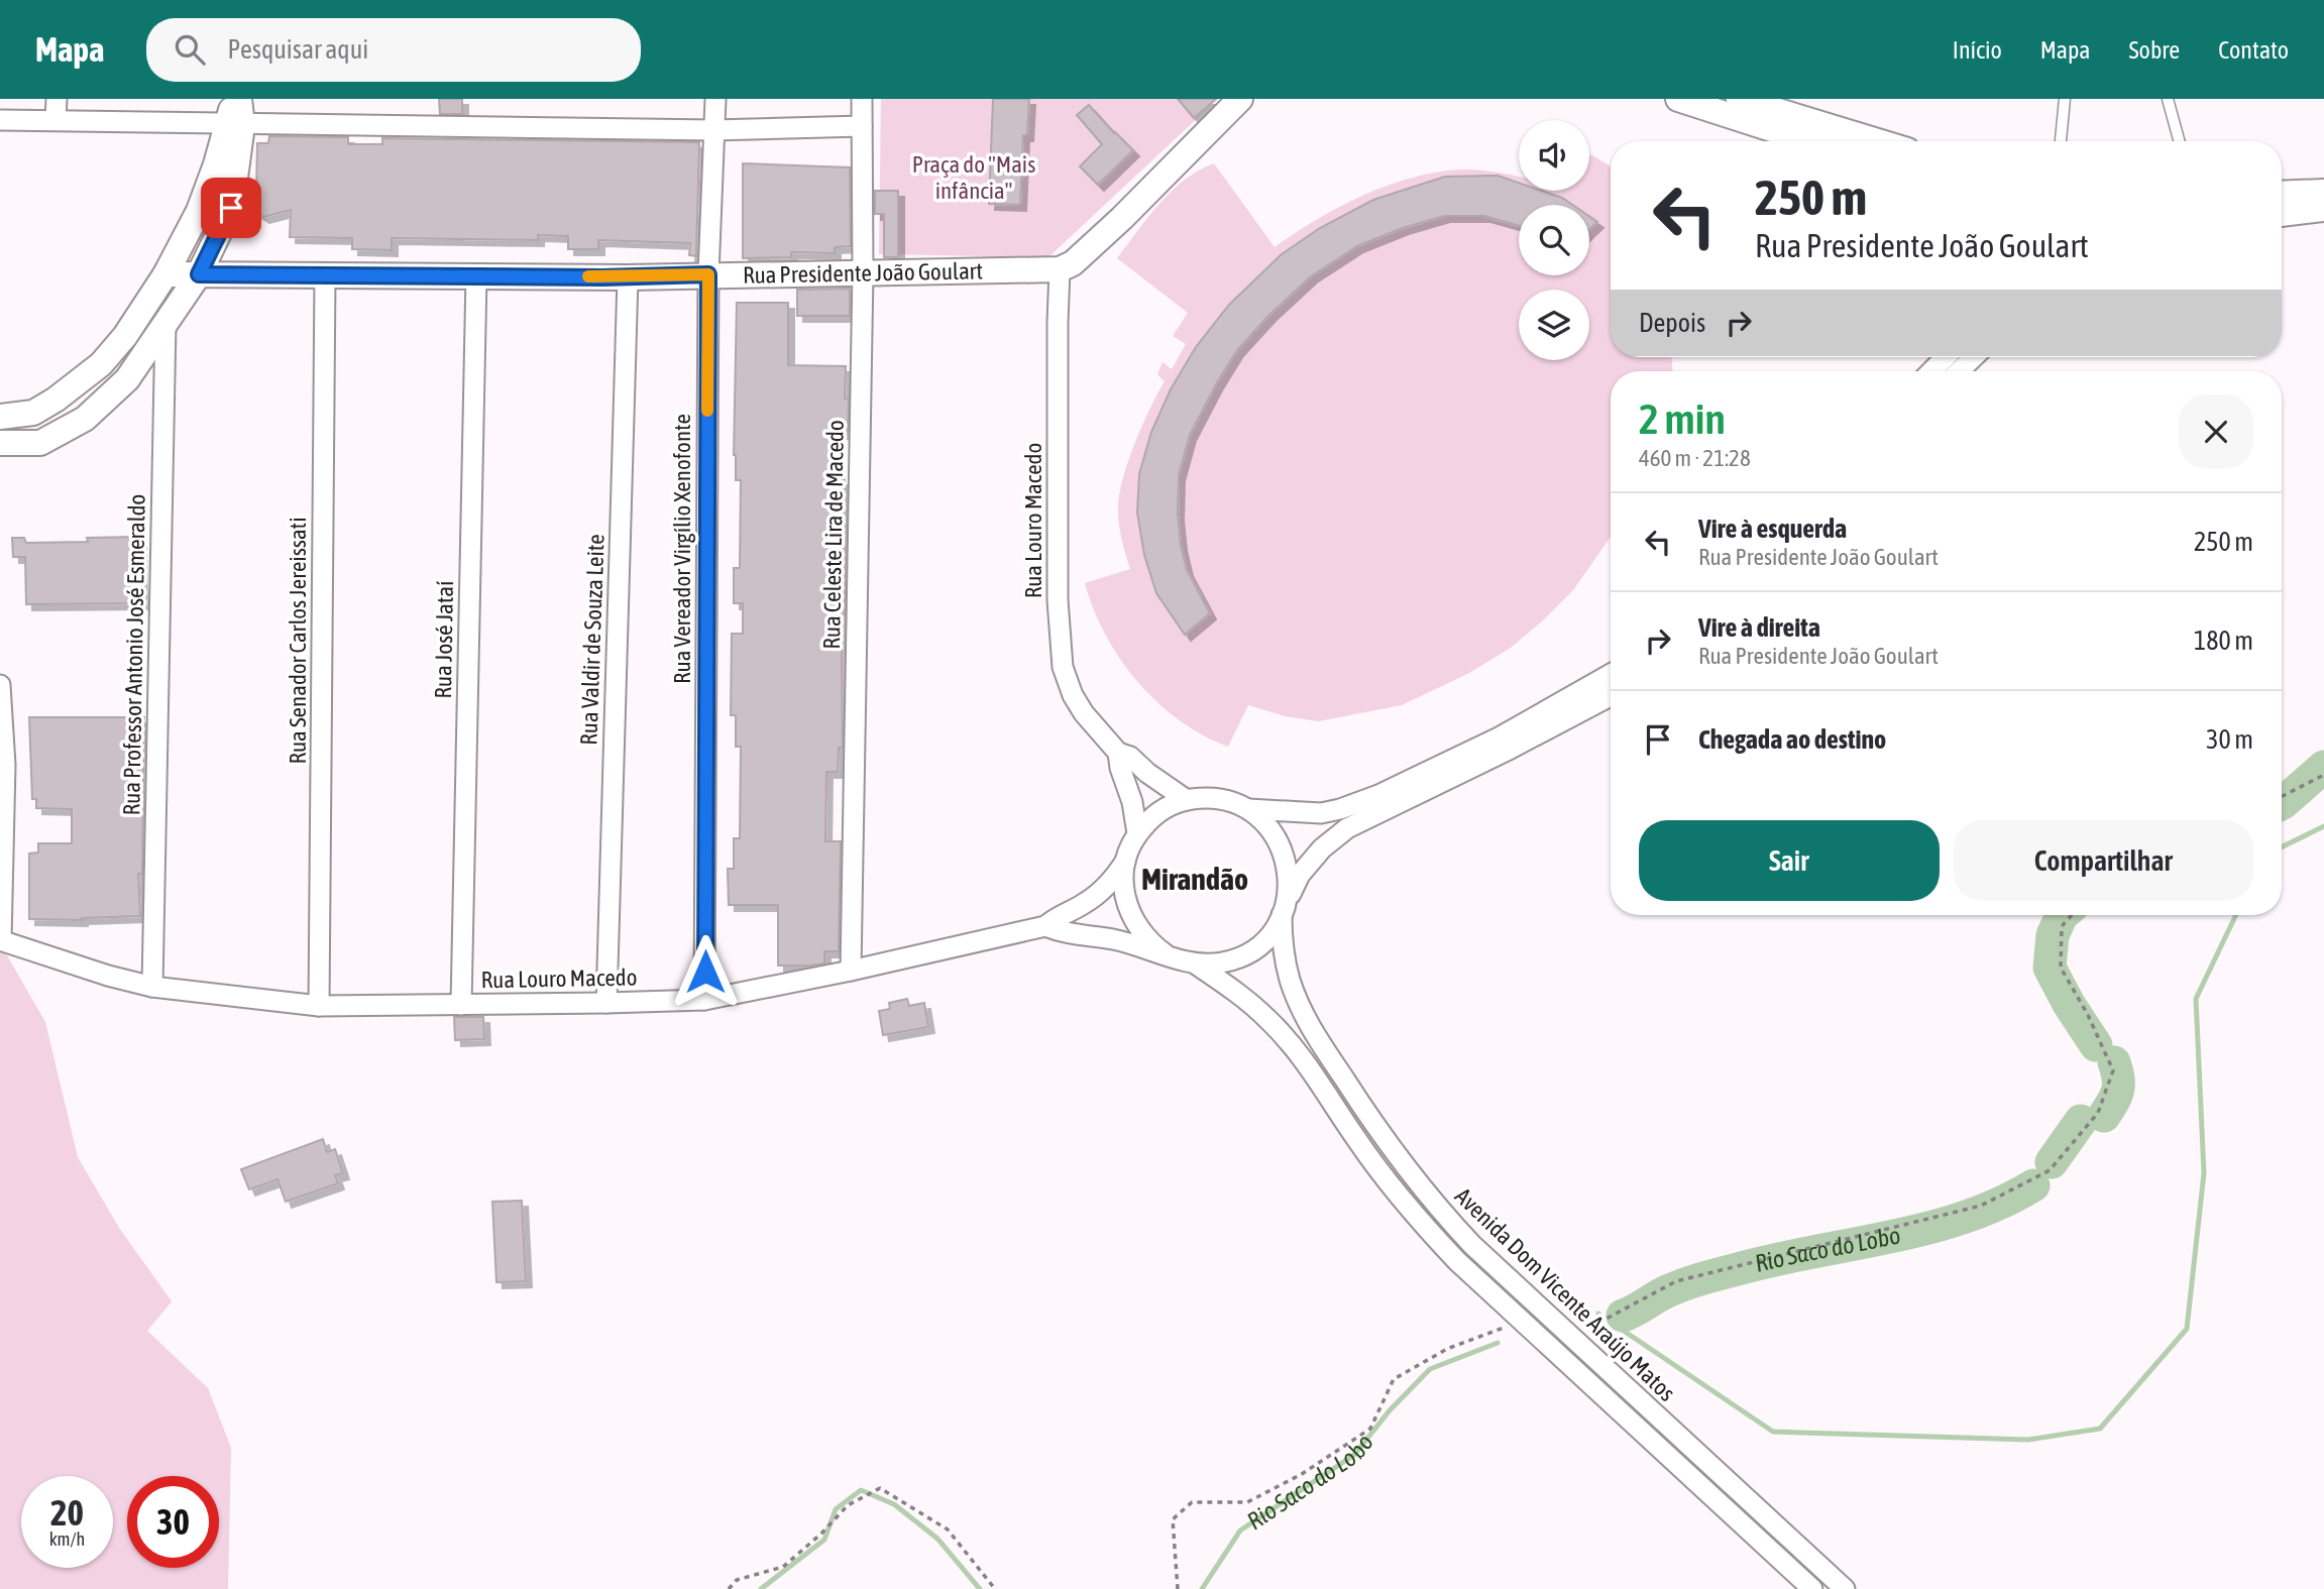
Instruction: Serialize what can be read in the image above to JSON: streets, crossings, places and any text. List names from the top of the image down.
{
  "streets": {
    "street": [
      "Rua Presidente João Goulart",
      "Rua Louro Macedo",
      "Rua Celeste Lira de Macedo",
      "Rua Vereador Virgílio Xenofonte",
      "Rua José Jataí",
      "Rua Valdir de Souza Leite",
      "Rua Senador Carlos Jereissati",
      "Rua Professor Antonio José Esmeraldo",
      "Avenida Dom Vicente Araújo Matos"
    ]
  },
  "crossings": [
    ["Rua Presidente João Goulart", "Rua Louro Macedo"],
    ["Rua Presidente João Goulart", "Rua Celeste Lira de Macedo"],
    ["Rua Presidente João Goulart", "Rua Vereador Virgílio Xenofonte"],
    ["Rua Presidente João Goulart", "Rua José Jataí"],
    ["Rua Presidente João Goulart", "Rua Valdir de Souza Leite"],
    ["Rua Presidente João Goulart", "Rua Senador Carlos Jereissati"],
    ["Rua Louro Macedo", "Rua Celeste Lira de Macedo"],
    ["Rua Louro Macedo", "Rua Vereador Virgílio Xenofonte"],
    ["Rua Louro Macedo", "Rua José Jataí"],
    ["Rua Louro Macedo", "Rua Valdir de Souza Leite"],
    ["Rua Louro Macedo", "Rua Senador Carlos Jereissati"],
    ["Rua Louro Macedo", "Rua Professor Antonio José Esmeraldo"],
    ["Rua Louro Macedo", "Avenida Dom Vicente Araújo Matos"]
  ],
  "districts": ["Mirandão"],
  "water": ["Rio Saco do Lobo"],
  "parks": ["Praça do ''Mais infância''"],
  "page": {
    "header": "Mapa",
    "search": "Pesquisar aqui",
    "nav": [
      "Início",
      "Mapa",
      "Sobre",
      "Contato"
    ],
    "turn": ["250 m", "Rua Presidente João Goulart"],
    "then": "Depois",
    "heading": ["2 min", "460 m · 21:28"],
    "list": [
      {
        "name": "Vire à esquerda",
        "note": "Rua Presidente João Goulart",
        "value": "250 m"
      },
      {
        "name": "Vire à direita",
        "note": "Rua Presidente João Goulart",
        "value": "180 m"
      },
      {
        "name": "Chegada ao destino",
        "value": "30 m"
      }
    ],
    "buttons": ["Sair", "Compartilhar"],
    "speed": "20 km/h",
    "limit": "30"
  }
}
